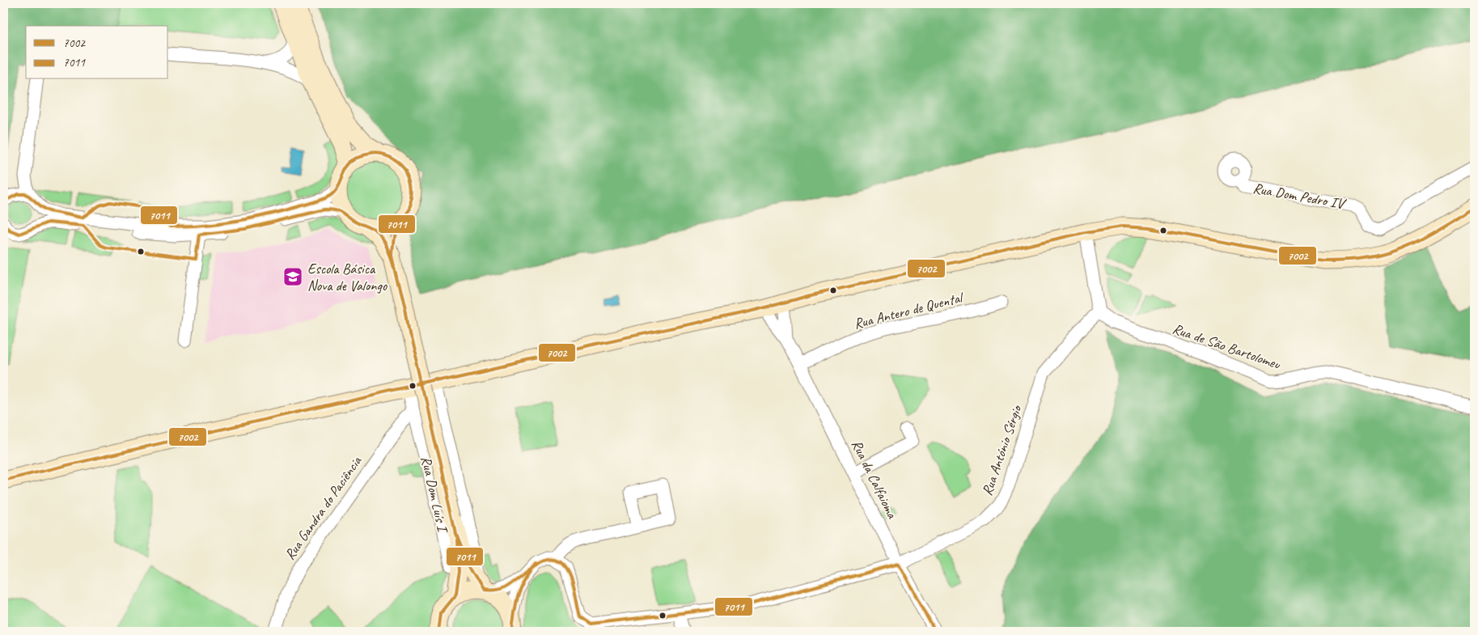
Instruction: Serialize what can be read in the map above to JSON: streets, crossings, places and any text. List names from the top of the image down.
{
  "streets": {
    "main road": ["Rua Dom Luís I"],
    "street": [
      "Rua Dom Pedro IV",
      "Rua Antero de Quental",
      "Rua de São Bartolomeu",
      "Rua António Sérgio",
      "Rua da Calfaioma",
      "Rua Gandra do Paciência"
    ]
  },
  "crossings": [
    ["Rua Antero de Quental", "Rua da Calfaioma"],
    ["Rua de São Bartolomeu", "Rua António Sérgio"],
    ["Rua António Sérgio", "Rua da Calfaioma"],
    ["Rua Dom Luís I", "Rua Gandra do Paciência"]
  ],
  "places": {
    "school or university": ["Escola Básica Nova de Valongo"]
  },
  "lines": ["transit line 7011", "transit line 7002"],
  "legend": ["7002", "7011"]
}
